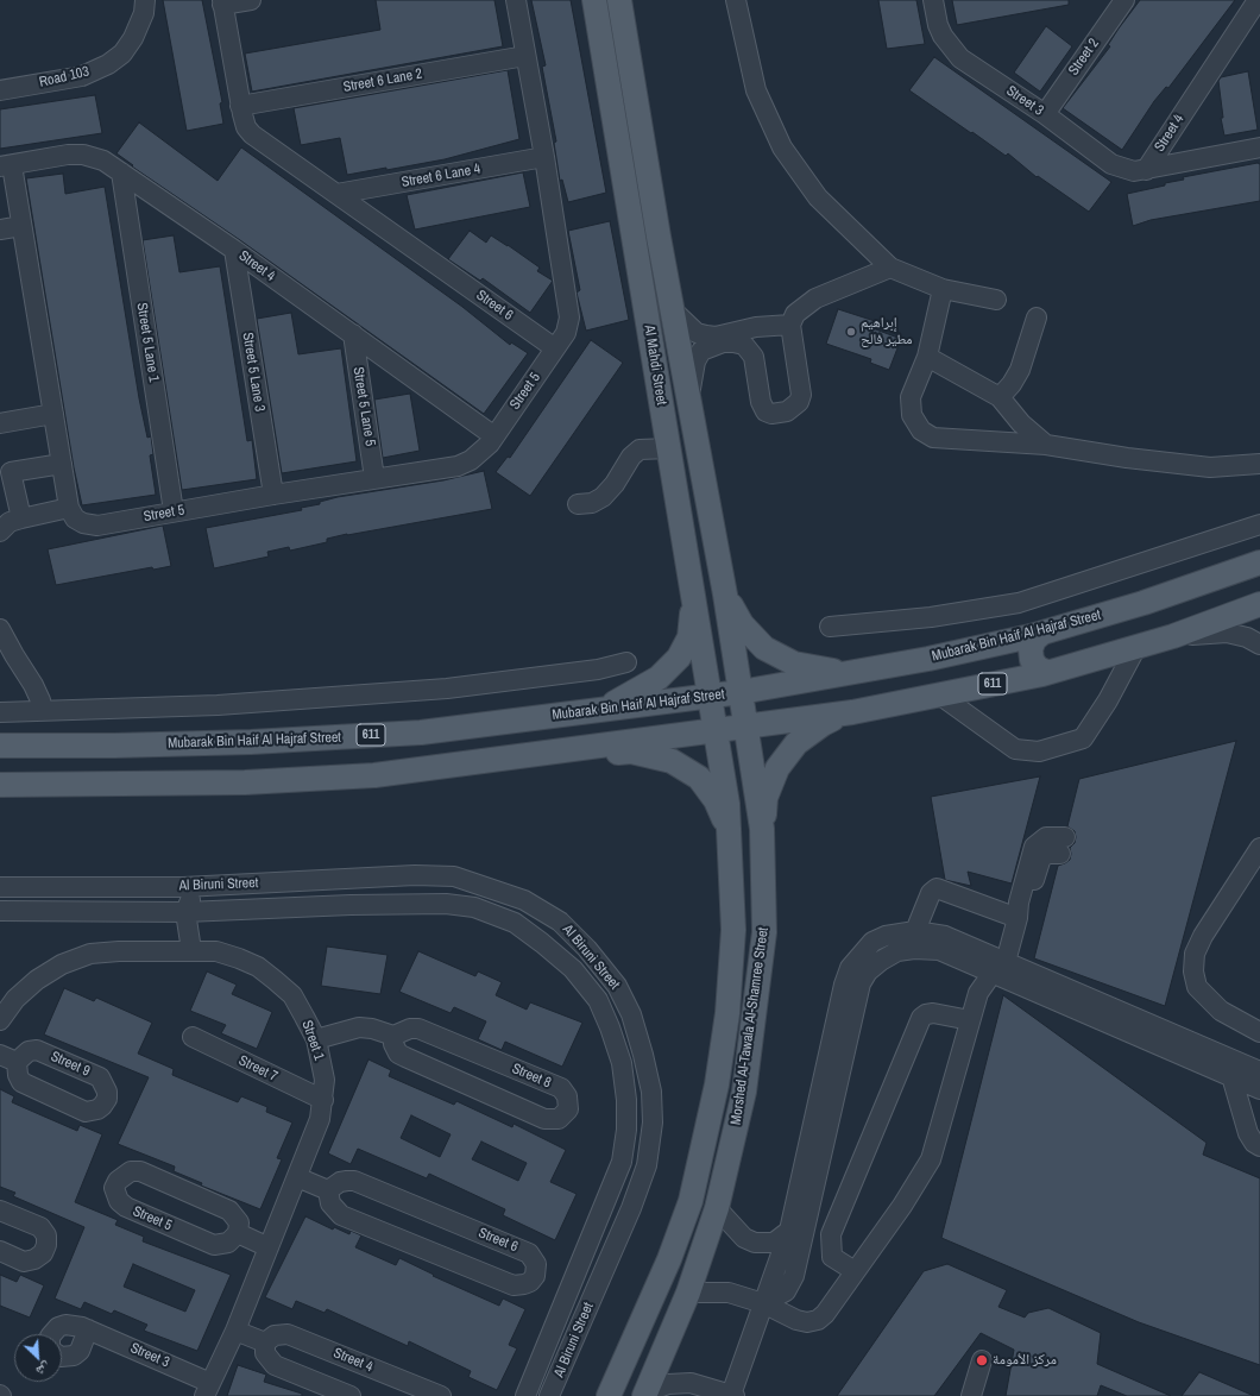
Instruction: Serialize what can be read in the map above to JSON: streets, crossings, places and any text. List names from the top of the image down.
{
  "streets": {
    "main road": [
      "Al Mahdi Street",
      "Mubarak Bin Haif Al Hajraf Street",
      "611",
      "Morshed Al-Tawala Al-Shamree Street"
    ],
    "street": [
      "Street 2",
      "Road 103",
      "Street 6 Lane 2",
      "Street 3",
      "Street 4",
      "Street 6 Lane 4",
      "Street 6",
      "Street 5 Lane 1",
      "Street 5 Lane 3",
      "Street 5",
      "Street 5 Lane 5",
      "Al Biruni Street",
      "Street 1",
      "Street 7",
      "Street 8"
    ]
  },
  "crossings": [
    ["Street 2", "Street 3"],
    ["Street 6 Lane 2", "Street 6"],
    ["Street 3", "Street 4"],
    ["Street 3", "Street 1"],
    ["Street 4", "Street 5 Lane 1"],
    ["Street 4", "Street 5 Lane 3"],
    ["Street 4", "Street 5"],
    ["Street 4", "Street 5 Lane 5"],
    ["Street 6 Lane 4", "Street 6"],
    ["Street 6", "Street 5"],
    ["Street 5 Lane 1", "Street 5"],
    ["Al Mahdi Street", "Mubarak Bin Haif Al Hajraf Street"],
    ["Al Mahdi Street", "611"],
    ["Al Mahdi Street", "Morshed Al-Tawala Al-Shamree Street"],
    ["Street 5 Lane 3", "Street 5"],
    ["Street 5", "Street 5 Lane 5"],
    ["611", "Morshed Al-Tawala Al-Shamree Street"],
    ["Street 1", "Street 7"]
  ],
  "places": ["إبراهيم مطير فالح", "مركز الأمومة"],
  "north": "bottom right"
}
